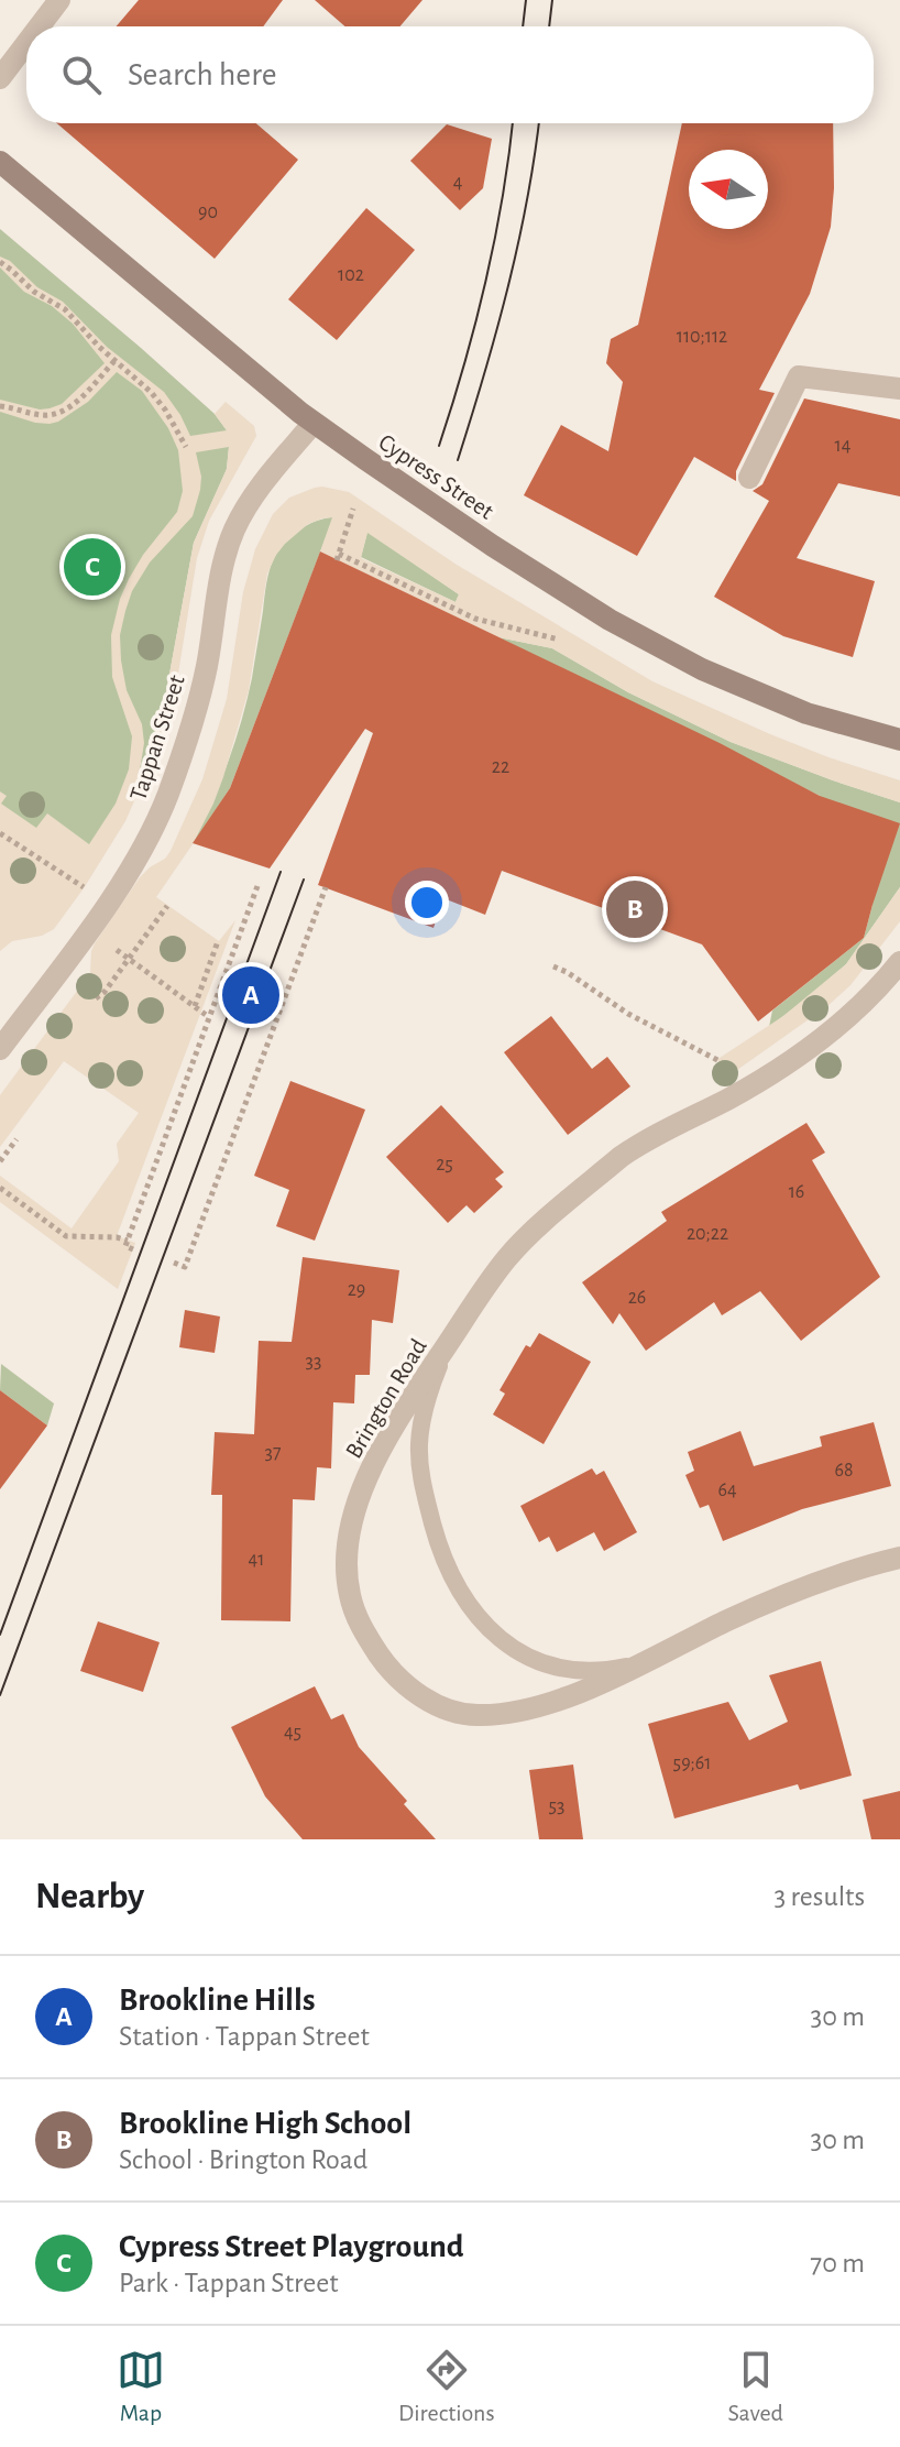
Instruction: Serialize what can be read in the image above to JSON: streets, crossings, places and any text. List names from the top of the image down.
{
  "streets": {
    "main road": ["Cypress Street"],
    "street": ["Tappan Street", "Brington Road"]
  },
  "crossings": [
    ["Cypress Street", "Tappan Street"]
  ],
  "house_numbers": [
    "4",
    "90",
    "102",
    "110;112",
    "14",
    "22",
    "25",
    "16",
    "20;22",
    "29",
    "26",
    "33",
    "37",
    "68",
    "64",
    "41",
    "45",
    "59;61",
    "53"
  ],
  "north": "left",
  "page": {
    "search": "Search here",
    "pins": ["C", "B", "A"],
    "heading": ["Nearby", "3 results"],
    "list": [
      {
        "mark": "A",
        "name": "Brookline Hills",
        "note": "Station · Tappan Street",
        "value": "30 m"
      },
      {
        "mark": "B",
        "name": "Brookline High School",
        "note": "School · Brington Road",
        "value": "30 m"
      },
      {
        "mark": "C",
        "name": "Cypress Street Playground",
        "note": "Park · Tappan Street",
        "value": "70 m"
      }
    ],
    "nav": ["Map", "Directions", "Saved"]
  }
}
